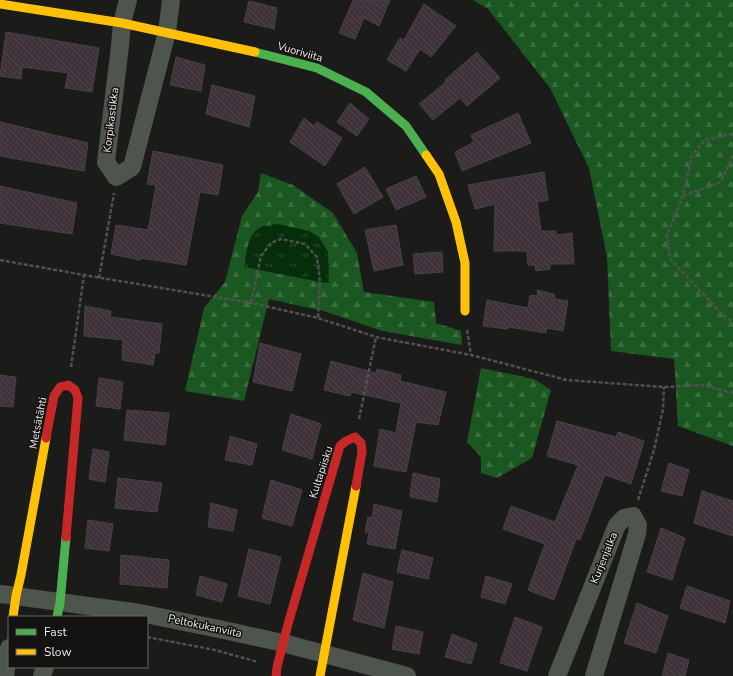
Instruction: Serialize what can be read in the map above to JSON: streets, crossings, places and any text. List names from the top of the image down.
{
  "streets": {
    "street": [
      "Vuoriviita",
      "Korpikastikka",
      "Metsätähti",
      "Kultapiisku",
      "Kurjenjalka",
      "Peltokukanviita"
    ]
  },
  "crossings": [
    ["Vuoriviita", "Korpikastikka"],
    ["Metsätähti", "Peltokukanviita"],
    ["Kultapiisku", "Peltokukanviita"]
  ],
  "legend": ["Fast", "Slow"]
}
